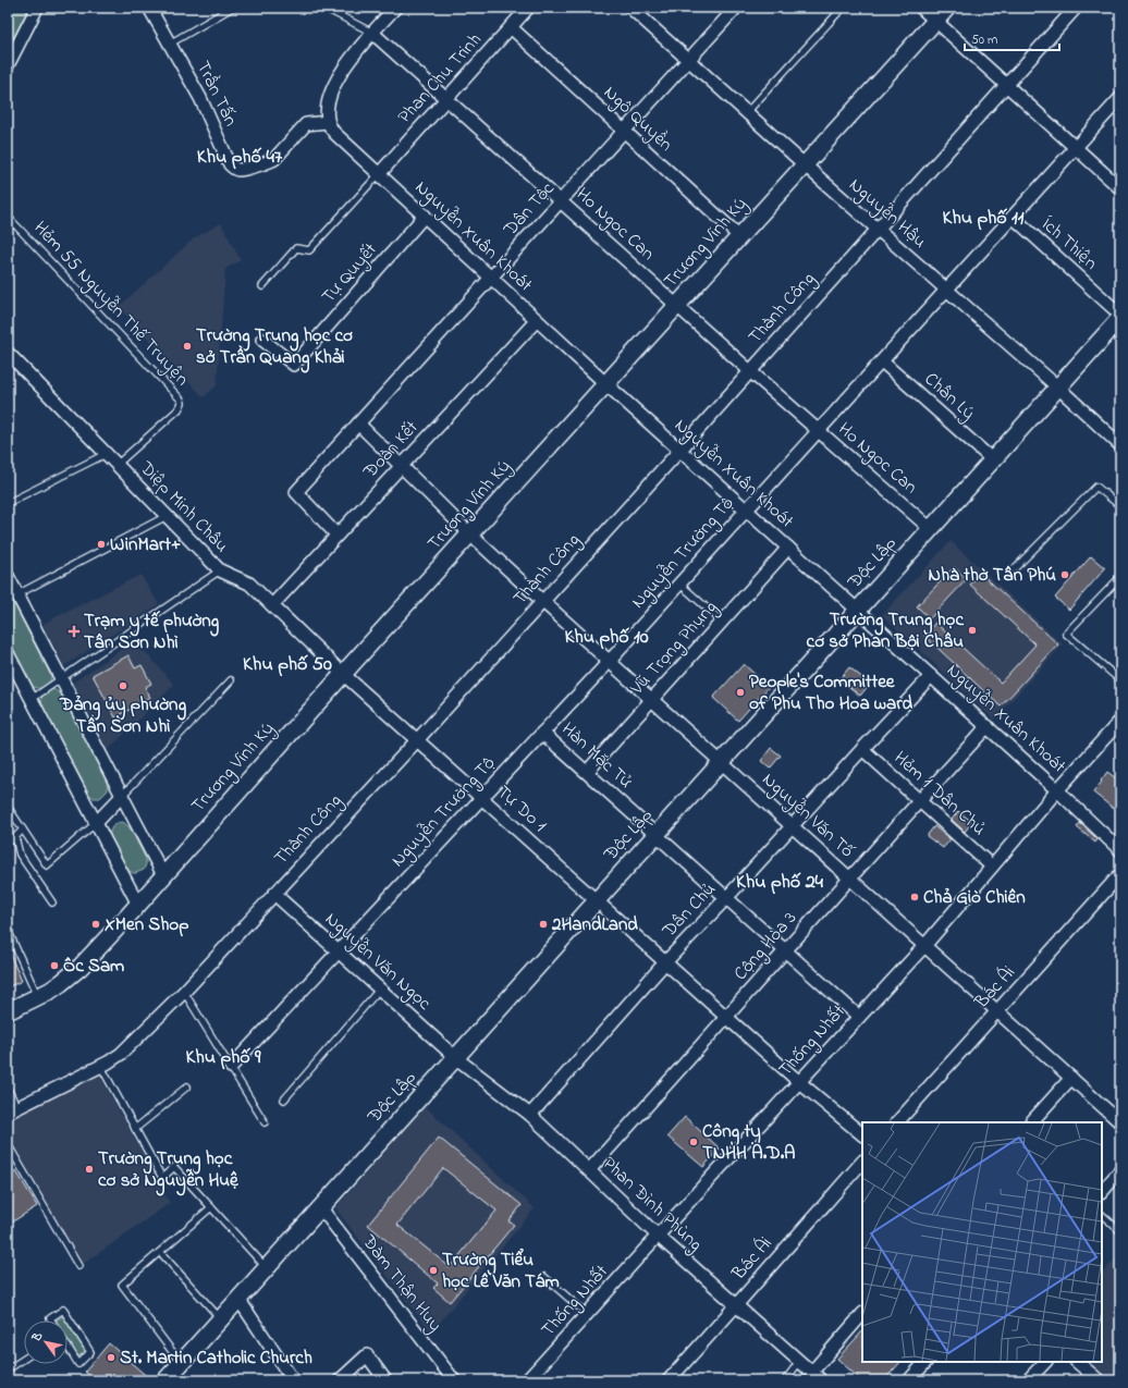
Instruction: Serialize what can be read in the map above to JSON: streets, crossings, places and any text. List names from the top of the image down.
{
  "streets": {
    "street": [
      "Phan Chu Trinh",
      "Trần Tấn",
      "Ngô Quyền",
      "Dân Tộc",
      "Nguyễn Hậu",
      "Ho Ngoc Can",
      "Nguyễn Xuân Khoát",
      "Trương Vĩnh Ký",
      "Ích Thiện",
      "Tự Quyết",
      "Thành Công",
      "Chân Lý",
      "Đoàn Kết",
      "Diệp Minh Châu",
      "Nguyễn Trường Tộ",
      "Độc Lập",
      "Vũ Trọng Phụng",
      "Hàn Mặc Tử",
      "Hẻm 1 Dân Chủ",
      "Tự Do 1",
      "Nguyễn Văn Tố",
      "Dân Chủ",
      "Cộng Hòa 3",
      "Nguyễn Văn Ngọc",
      "Bác Ái",
      "Thống Nhất",
      "Phan Đình Phùng",
      "Đàm Thận Huy"
    ],
    "lane": ["Hẻm 55 Nguyễn Thế Truyện"]
  },
  "crossings": [
    ["Phan Chu Trinh", "Ngô Quyền"],
    ["Phan Chu Trinh", "Ho Ngoc Can"],
    ["Phan Chu Trinh", "Nguyễn Xuân Khoát"],
    ["Trần Tấn", "Nguyễn Xuân Khoát"],
    ["Ngô Quyền", "Dân Tộc"],
    ["Ngô Quyền", "Trương Vĩnh Ký"],
    ["Dân Tộc", "Nguyễn Hậu"],
    ["Dân Tộc", "Ho Ngoc Can"],
    ["Dân Tộc", "Nguyễn Xuân Khoát"],
    ["Dân Tộc", "Đoàn Kết"],
    ["Dân Tộc", "Nguyễn Văn Tố"],
    ["Nguyễn Hậu", "Trương Vĩnh Ký"],
    ["Nguyễn Hậu", "Thành Công"],
    ["Nguyễn Hậu", "Nguyễn Trường Tộ"],
    ["Nguyễn Hậu", "Độc Lập"],
    ["Ho Ngoc Can", "Trương Vĩnh Ký"],
    ["Ho Ngoc Can", "Thành Công"],
    ["Ho Ngoc Can", "Nguyễn Trường Tộ"],
    ["Ho Ngoc Can", "Độc Lập"],
    ["Nguyễn Xuân Khoát", "Trương Vĩnh Ký"],
    ["Nguyễn Xuân Khoát", "Tự Quyết"],
    ["Nguyễn Xuân Khoát", "Thành Công"],
    ["Nguyễn Xuân Khoát", "Đoàn Kết"],
    ["Nguyễn Xuân Khoát", "Nguyễn Trường Tộ"],
    ["Nguyễn Xuân Khoát", "Độc Lập"],
    ["Nguyễn Xuân Khoát", "Vũ Trọng Phụng"],
    ["Nguyễn Xuân Khoát", "Dân Chủ"],
    ["Nguyễn Xuân Khoát", "Cộng Hòa 3"],
    ["Nguyễn Xuân Khoát", "Thống Nhất"],
    ["Trương Vĩnh Ký", "Diệp Minh Châu"],
    ["Trương Vĩnh Ký", "Tự Do 1"],
    ["Trương Vĩnh Ký", "Nguyễn Văn Tố"],
    ["Ích Thiện", "Nguyễn Trường Tộ"],
    ["Ích Thiện", "Độc Lập"],
    ["Hẻm 55 Nguyễn Thế Truyện", "Diệp Minh Châu"],
    ["Thành Công", "Tự Do 1"],
    ["Thành Công", "Nguyễn Văn Tố"],
    ["Thành Công", "Nguyễn Văn Ngọc"],
    ["Chân Lý", "Nguyễn Trường Tộ"],
    ["Chân Lý", "Độc Lập"],
    ["Đoàn Kết", "Diệp Minh Châu"],
    ["Đoàn Kết", "Nguyễn Văn Tố"],
    ["Diệp Minh Châu", "Tự Do 1"],
    ["Nguyễn Trường Tộ", "Hàn Mặc Tử"],
    ["Nguyễn Trường Tộ", "Tự Do 1"],
    ["Nguyễn Trường Tộ", "Nguyễn Văn Tố"],
    ["Nguyễn Trường Tộ", "Nguyễn Văn Ngọc"],
    ["Độc Lập", "Hàn Mặc Tử"],
    ["Độc Lập", "Tự Do 1"],
    ["Độc Lập", "Nguyễn Văn Tố"],
    ["Độc Lập", "Nguyễn Văn Ngọc"],
    ["Độc Lập", "Phan Đình Phùng"],
    ["Độc Lập", "Đàm Thận Huy"],
    ["Vũ Trọng Phụng", "Hàn Mặc Tử"],
    ["Vũ Trọng Phụng", "Nguyễn Văn Tố"],
    ["Hàn Mặc Tử", "Dân Chủ"],
    ["Hàn Mặc Tử", "Cộng Hòa 3"],
    ["Hàn Mặc Tử", "Thống Nhất"],
    ["Hẻm 1 Dân Chủ", "Dân Chủ"],
    ["Hẻm 1 Dân Chủ", "Cộng Hòa 3"],
    ["Hẻm 1 Dân Chủ", "Thống Nhất"],
    ["Tự Do 1", "Dân Chủ"],
    ["Tự Do 1", "Cộng Hòa 3"],
    ["Tự Do 1", "Thống Nhất"],
    ["Nguyễn Văn Tố", "Dân Chủ"],
    ["Nguyễn Văn Tố", "Cộng Hòa 3"],
    ["Nguyễn Văn Tố", "Bác Ái"],
    ["Nguyễn Văn Tố", "Thống Nhất"],
    ["Dân Chủ", "Phan Đình Phùng"],
    ["Cộng Hòa 3", "Phan Đình Phùng"],
    ["Nguyễn Văn Ngọc", "Phan Đình Phùng"],
    ["Bác Ái", "Phan Đình Phùng"],
    ["Thống Nhất", "Phan Đình Phùng"]
  ],
  "districts": [
    "Khu phố 47",
    "Khu phố 11",
    "Khu phố 10",
    "Khu phố 50",
    "Khu phố 24",
    "Khu phố 9"
  ],
  "places": {
    "other": [
      "Trường Trung học cơ sở Trần Quang Khải",
      "WinMart+",
      "Nhà thờ Tân Phú",
      "Trường Trung học cơ sở Phan Bội Châu",
      "Đảng ủy phường Tân Sơn Nhì",
      "People's Committee of Phu Tho Hoa ward",
      "Chả Giò Chiên",
      "XMen Shop",
      "2HandLand",
      "Ốc Sam",
      "Công ty TNHH A.D.A",
      "Trường Trung học cơ sở Nguyễn Huệ",
      "Trường Tiểu học Lê Văn Tám",
      "St. Martin Catholic Church"
    ],
    "health": ["Trạm y tế phường Tân Sơn Nhì"]
  },
  "scale_bar": "50 m",
  "north": "top left"
}
